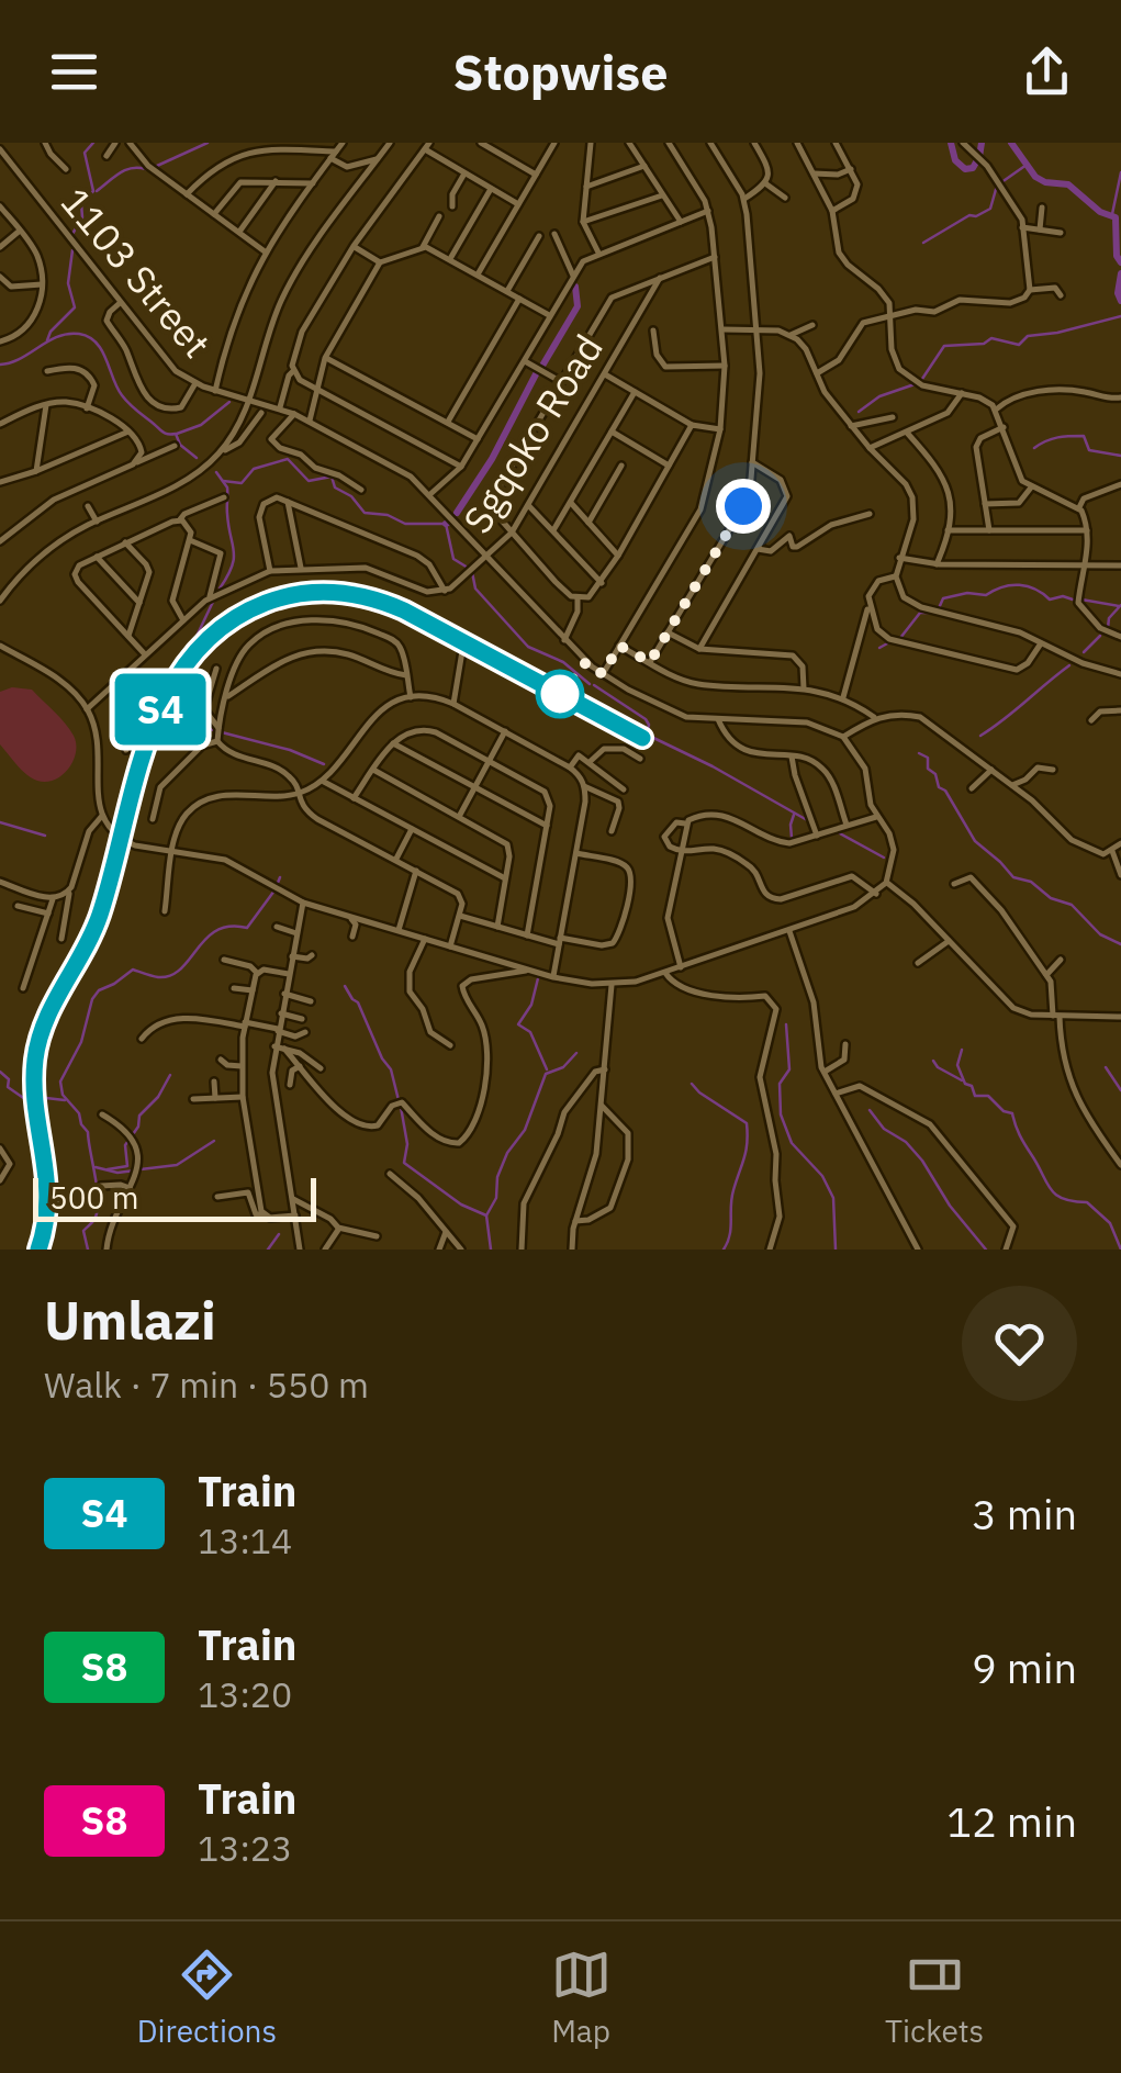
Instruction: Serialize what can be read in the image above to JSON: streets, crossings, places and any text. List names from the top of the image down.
{
  "streets": {
    "street": ["1103 Street", "Sgqoko Road"]
  },
  "crossings": [
    ["1103 Street", "Sgqoko Road"]
  ],
  "scale_bar": "500 m",
  "page": {
    "header": "Stopwise",
    "on_map": "S4",
    "scale": "500 m",
    "heading": ["Umlazi", "Walk · 7 min · 550 m"],
    "list": [
      {
        "mark": "S4",
        "name": "Train",
        "note": "13:14",
        "value": "3 min"
      },
      {
        "mark": "S8",
        "name": "Train",
        "note": "13:20",
        "value": "9 min"
      },
      {
        "mark": "S8",
        "name": "Train",
        "note": "13:23",
        "value": "12 min"
      }
    ],
    "tabs": ["Directions", "Map", "Tickets"]
  }
}
